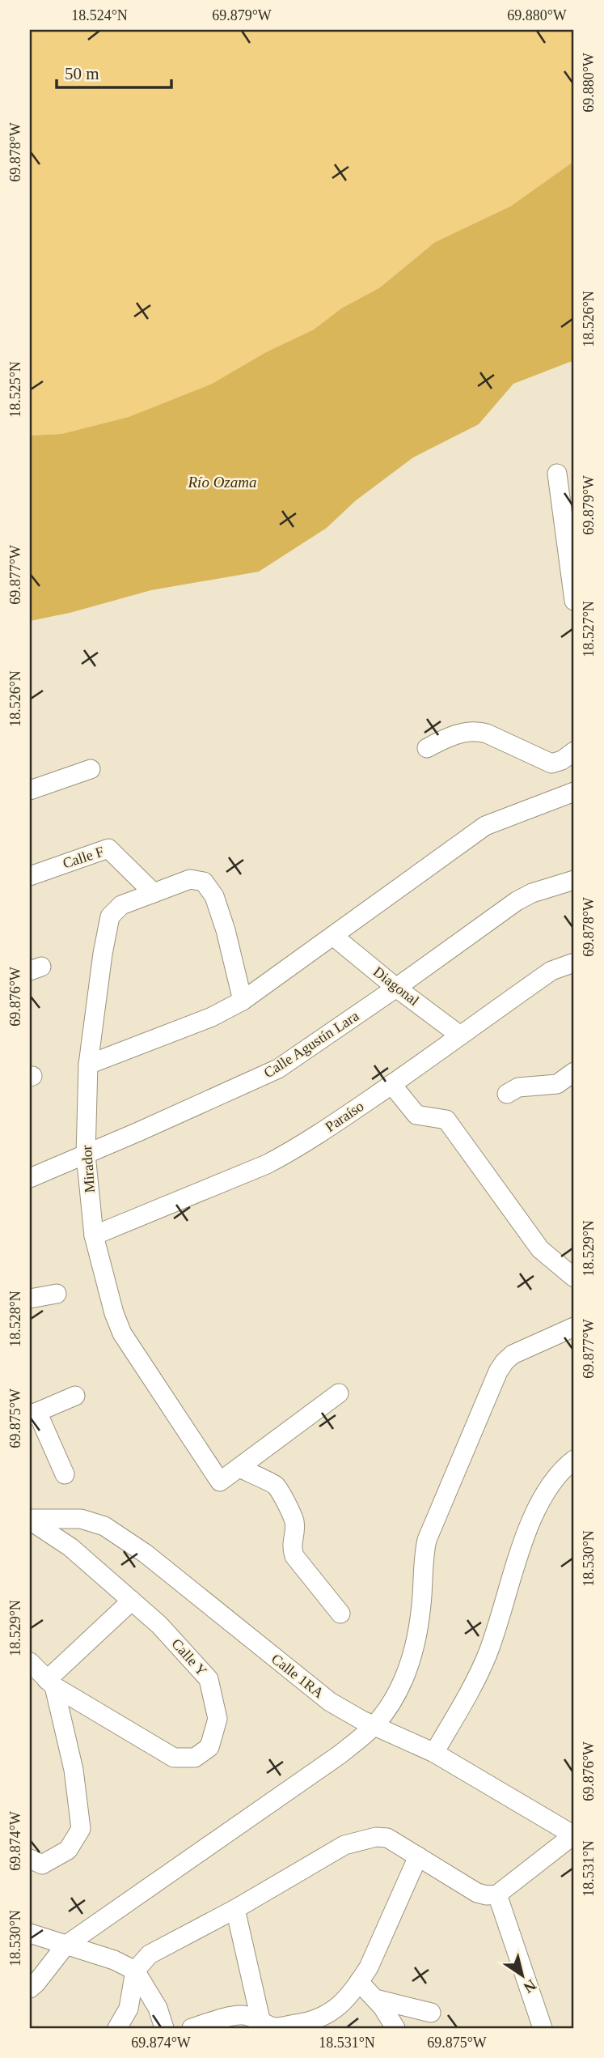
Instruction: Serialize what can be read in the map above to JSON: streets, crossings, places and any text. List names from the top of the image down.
{
  "streets": {
    "street": [
      "Calle F",
      "Diagonal",
      "Calle Agustín Lara",
      "Paraíso",
      "Mirador",
      "Calle Y",
      "Calle 1RA"
    ]
  },
  "crossings": [
    ["Calle F", "Mirador"],
    ["Diagonal", "Calle Agustín Lara"],
    ["Diagonal", "Paraíso"],
    ["Calle Agustín Lara", "Mirador"],
    ["Paraíso", "Mirador"],
    ["Calle Y", "Calle 1RA"]
  ],
  "water": ["Río Ozama"],
  "scale_bar": "50 m",
  "north": "bottom right",
  "coordinates": [
    "18.524°N",
    "69.879°W",
    "69.880°W",
    "69.878°W",
    "18.526°N",
    "18.525°N",
    "69.877°W",
    "18.527°N",
    "69.876°W",
    "18.529°N",
    "18.528°N",
    "69.875°W",
    "18.530°N",
    "69.874°W",
    "18.531°N"
  ]
}
